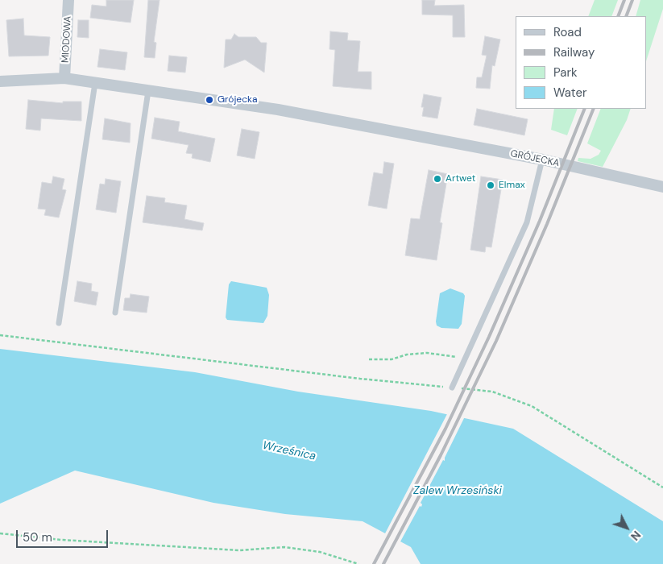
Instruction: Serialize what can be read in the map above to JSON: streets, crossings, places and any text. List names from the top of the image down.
{
  "streets": {
    "street": ["MIODOWA", "GRÓJECKA"]
  },
  "crossings": [
    ["MIODOWA", "GRÓJECKA"]
  ],
  "water": ["Wrześnica", "Zalew Wrzesiński"],
  "places": ["Grójecka", "Artwet", "Elmax"],
  "legend": [
    "Road",
    "Railway",
    "Park",
    "Water"
  ],
  "scale_bar": "50 m",
  "north": "bottom right"
}
